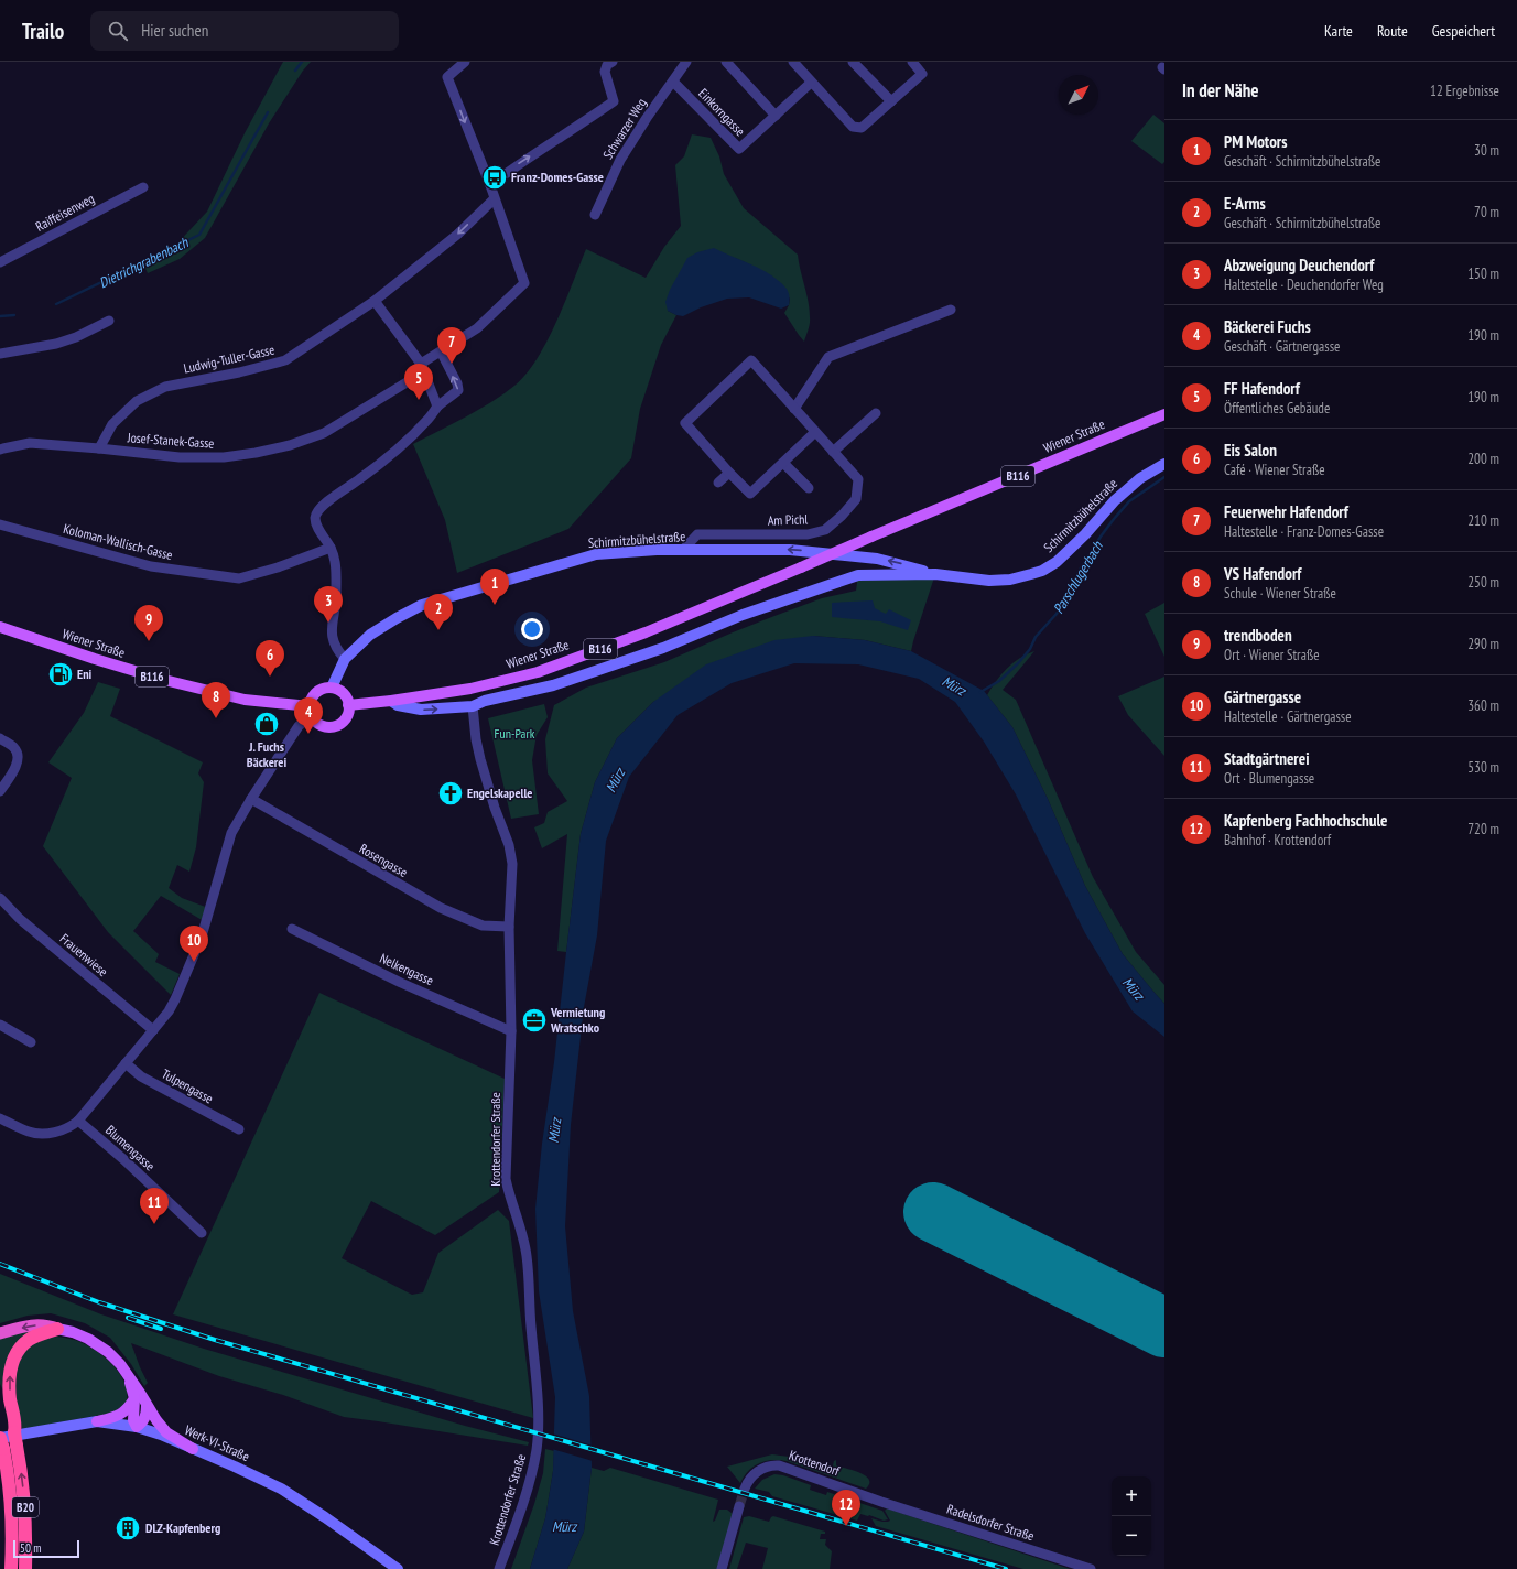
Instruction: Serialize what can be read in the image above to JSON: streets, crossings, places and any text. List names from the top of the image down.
{
  "streets": {
    "highway": ["B20"],
    "main road": [
      "Wiener Straße",
      "B116",
      "Schirmitzbühelstraße",
      "Werk-VI-Straße"
    ],
    "street": [
      "Einkorngasse",
      "Schwarzer Weg",
      "Raiffeisenweg",
      "Ludwig-Tuller-Gasse",
      "Josef-Stanek-Gasse",
      "Am Pichl",
      "Koloman-Wallisch-Gasse",
      "Rosengasse",
      "Frauenwiese",
      "Nelkengasse",
      "Tulpengasse",
      "Krottendorfer Straße",
      "Blumengasse",
      "Krottendorf",
      "Radelsdorfer Straße"
    ]
  },
  "crossings": [
    ["Einkorngasse", "Schwarzer Weg"],
    ["Ludwig-Tuller-Gasse", "Josef-Stanek-Gasse"],
    ["Wiener Straße", "B116"],
    ["Schirmitzbühelstraße", "Am Pichl"],
    ["Rosengasse", "Krottendorfer Straße"],
    ["Nelkengasse", "Krottendorfer Straße"],
    ["Werk-VI-Straße", "B20"],
    ["Krottendorf", "Radelsdorfer Straße"]
  ],
  "water": ["Dietrichgrabenbach", "Parschlugerbach", "Mürz"],
  "parks": ["Fun-Park"],
  "places": {
    "bus stop": ["Franz-Domes-Gasse"],
    "fuel station": ["Eni"],
    "shop": ["J. Fuchs Bäckerei"],
    "church": ["Engelskapelle"],
    "office": ["Vermietung Wratschko"],
    "building": ["DLZ-Kapfenberg"]
  },
  "scale_bar": "50 m",
  "north": "top right",
  "page": {
    "header": "Trailo",
    "search": "Hier suchen",
    "nav": ["Karte", "Route", "Gespeichert"],
    "heading": ["In der Nähe", "12 Ergebnisse"],
    "list": [
      {
        "mark": "1",
        "name": "PM Motors",
        "note": "Geschäft · Schirmitzbühelstraße",
        "value": "30 m"
      },
      {
        "mark": "2",
        "name": "E-Arms",
        "note": "Geschäft · Schirmitzbühelstraße",
        "value": "70 m"
      },
      {
        "mark": "3",
        "name": "Abzweigung Deuchendorf",
        "note": "Haltestelle · Deuchendorfer Weg",
        "value": "150 m"
      },
      {
        "mark": "4",
        "name": "Bäckerei Fuchs",
        "note": "Geschäft · Gärtnergasse",
        "value": "190 m"
      },
      {
        "mark": "5",
        "name": "FF Hafendorf",
        "note": "Öffentliches Gebäude",
        "value": "190 m"
      },
      {
        "mark": "6",
        "name": "Eis Salon",
        "note": "Café · Wiener Straße",
        "value": "200 m"
      },
      {
        "mark": "7",
        "name": "Feuerwehr Hafendorf",
        "note": "Haltestelle · Franz-Domes-Gasse",
        "value": "210 m"
      },
      {
        "mark": "8",
        "name": "VS Hafendorf",
        "note": "Schule · Wiener Straße",
        "value": "250 m"
      },
      {
        "mark": "9",
        "name": "trendboden",
        "note": "Ort · Wiener Straße",
        "value": "290 m"
      },
      {
        "mark": "10",
        "name": "Gärtnergasse",
        "note": "Haltestelle · Gärtnergasse",
        "value": "360 m"
      },
      {
        "mark": "11",
        "name": "Stadtgärtnerei",
        "note": "Ort · Blumengasse",
        "value": "530 m"
      },
      {
        "mark": "12",
        "name": "Kapfenberg Fachhochschule",
        "note": "Bahnhof · Krottendorf",
        "value": "720 m"
      }
    ],
    "pins": [
      "7",
      "5",
      "1",
      "3",
      "2",
      "9",
      "6",
      "8",
      "4",
      "10",
      "11",
      "12"
    ],
    "map_buttons": ["+", "−"],
    "scale": "50 m"
  }
}
